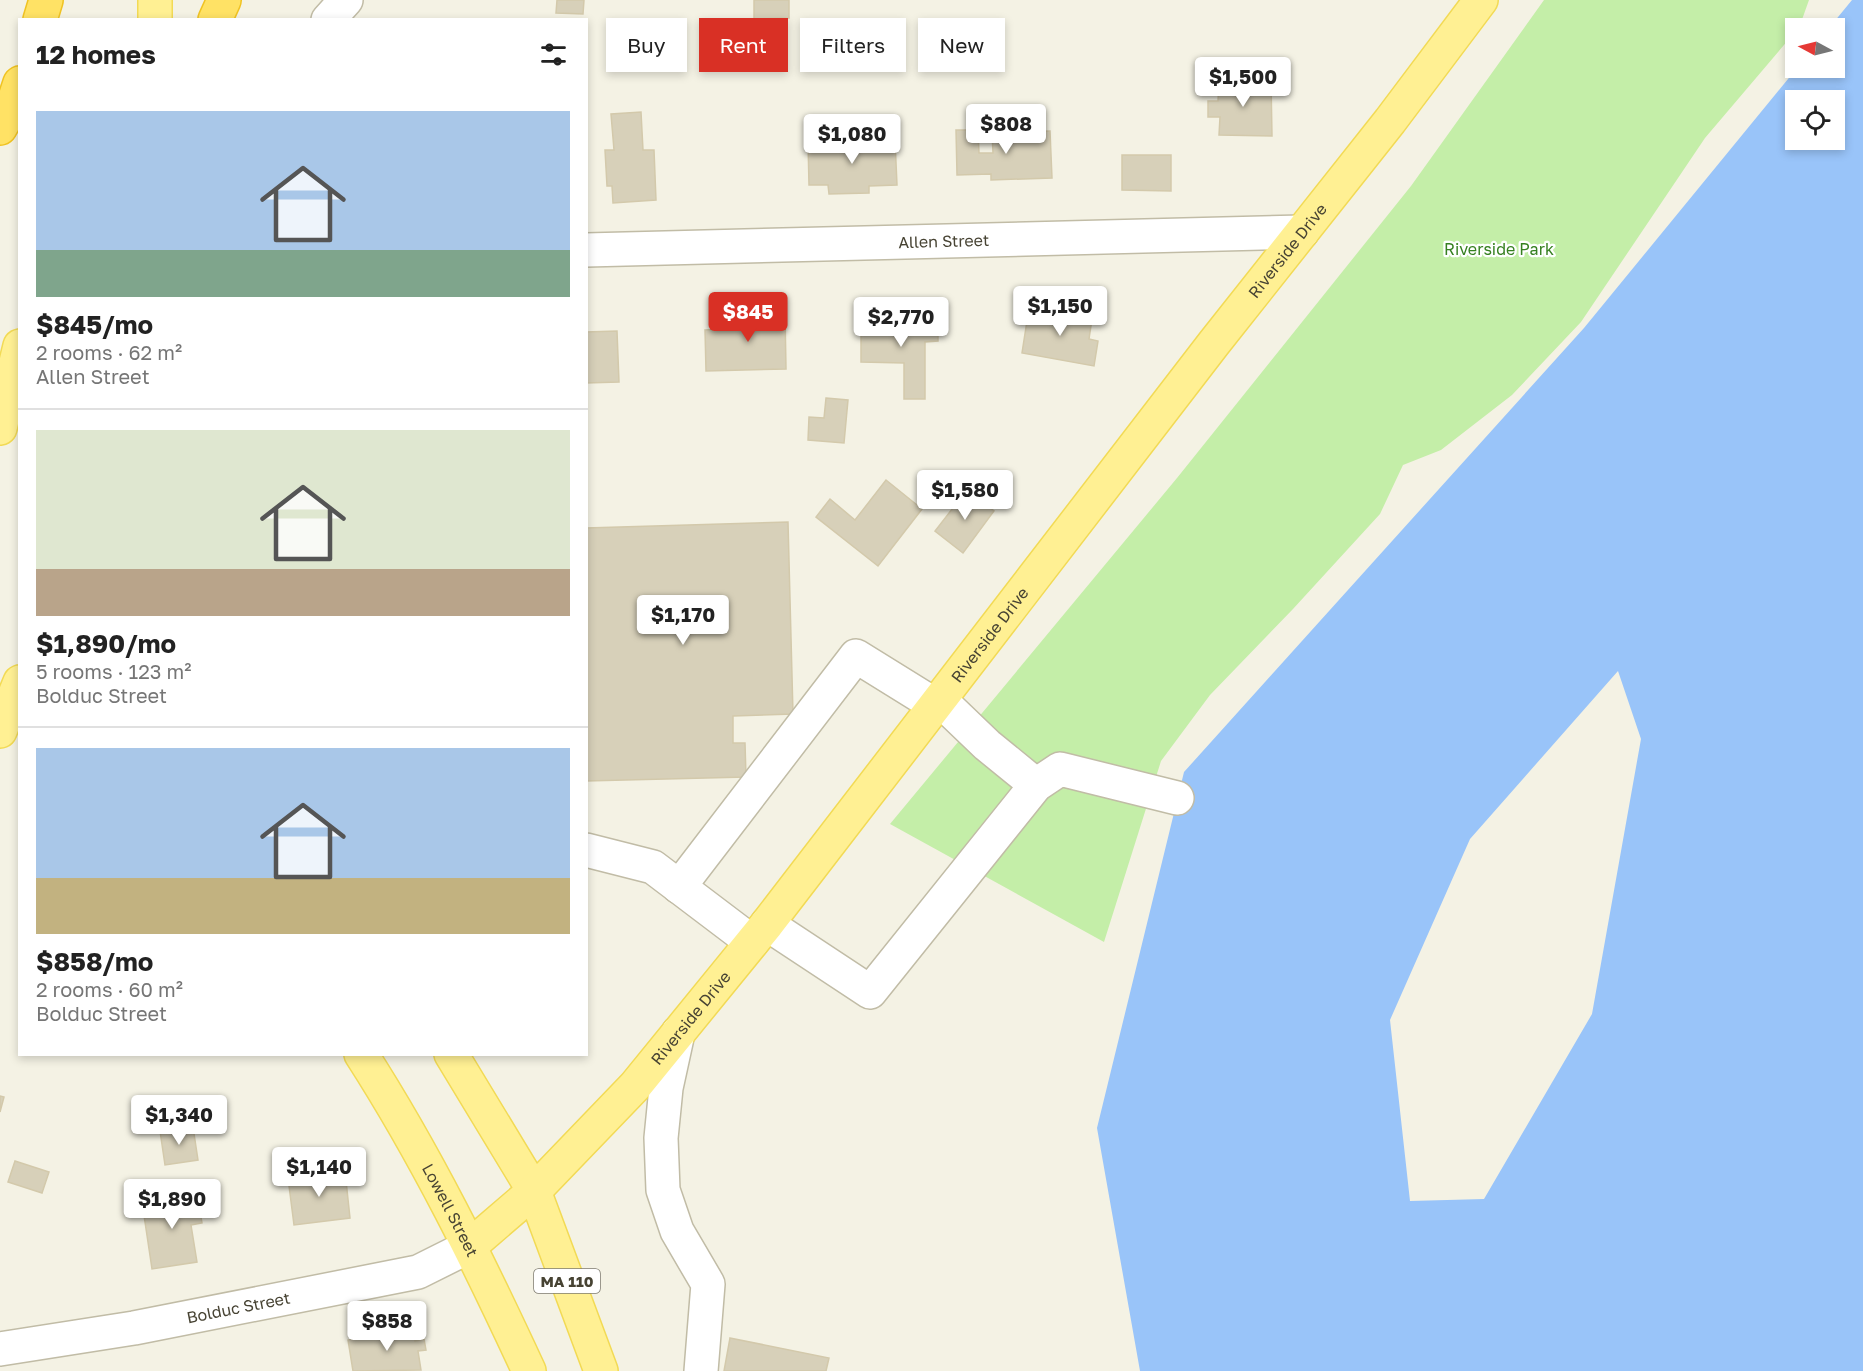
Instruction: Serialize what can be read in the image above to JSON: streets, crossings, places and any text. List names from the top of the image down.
{
  "streets": {
    "main road": ["Riverside Drive", "Lowell Street", "MA 110"],
    "street": ["Allen Street", "Bolduc Street"]
  },
  "crossings": [
    ["Allen Street", "Riverside Drive"],
    ["Riverside Drive", "Lowell Street"],
    ["Riverside Drive", "MA 110"],
    ["Riverside Drive", "Bolduc Street"],
    ["Lowell Street", "Bolduc Street"]
  ],
  "parks": ["Riverside Park"],
  "north": "left",
  "page": {
    "chip": [
      "Buy",
      "Rent",
      "Filters",
      "New"
    ],
    "heading": "12 homes",
    "price": [
      "$1,500",
      "$808",
      "$1,080",
      "$1,150",
      "$845",
      "$2,770",
      "$1,580",
      "$1,170",
      "$1,340",
      "$1,140",
      "$1,890",
      "$858"
    ],
    "list": [
      {
        "name": "$845/mo",
        "note": "2 rooms · 62 m² · Allen Street"
      },
      {
        "name": "$1,890/mo",
        "note": "5 rooms · 123 m² · Bolduc Street"
      },
      {
        "name": "$858/mo",
        "note": "2 rooms · 60 m² · Bolduc Street"
      }
    ]
  }
}
